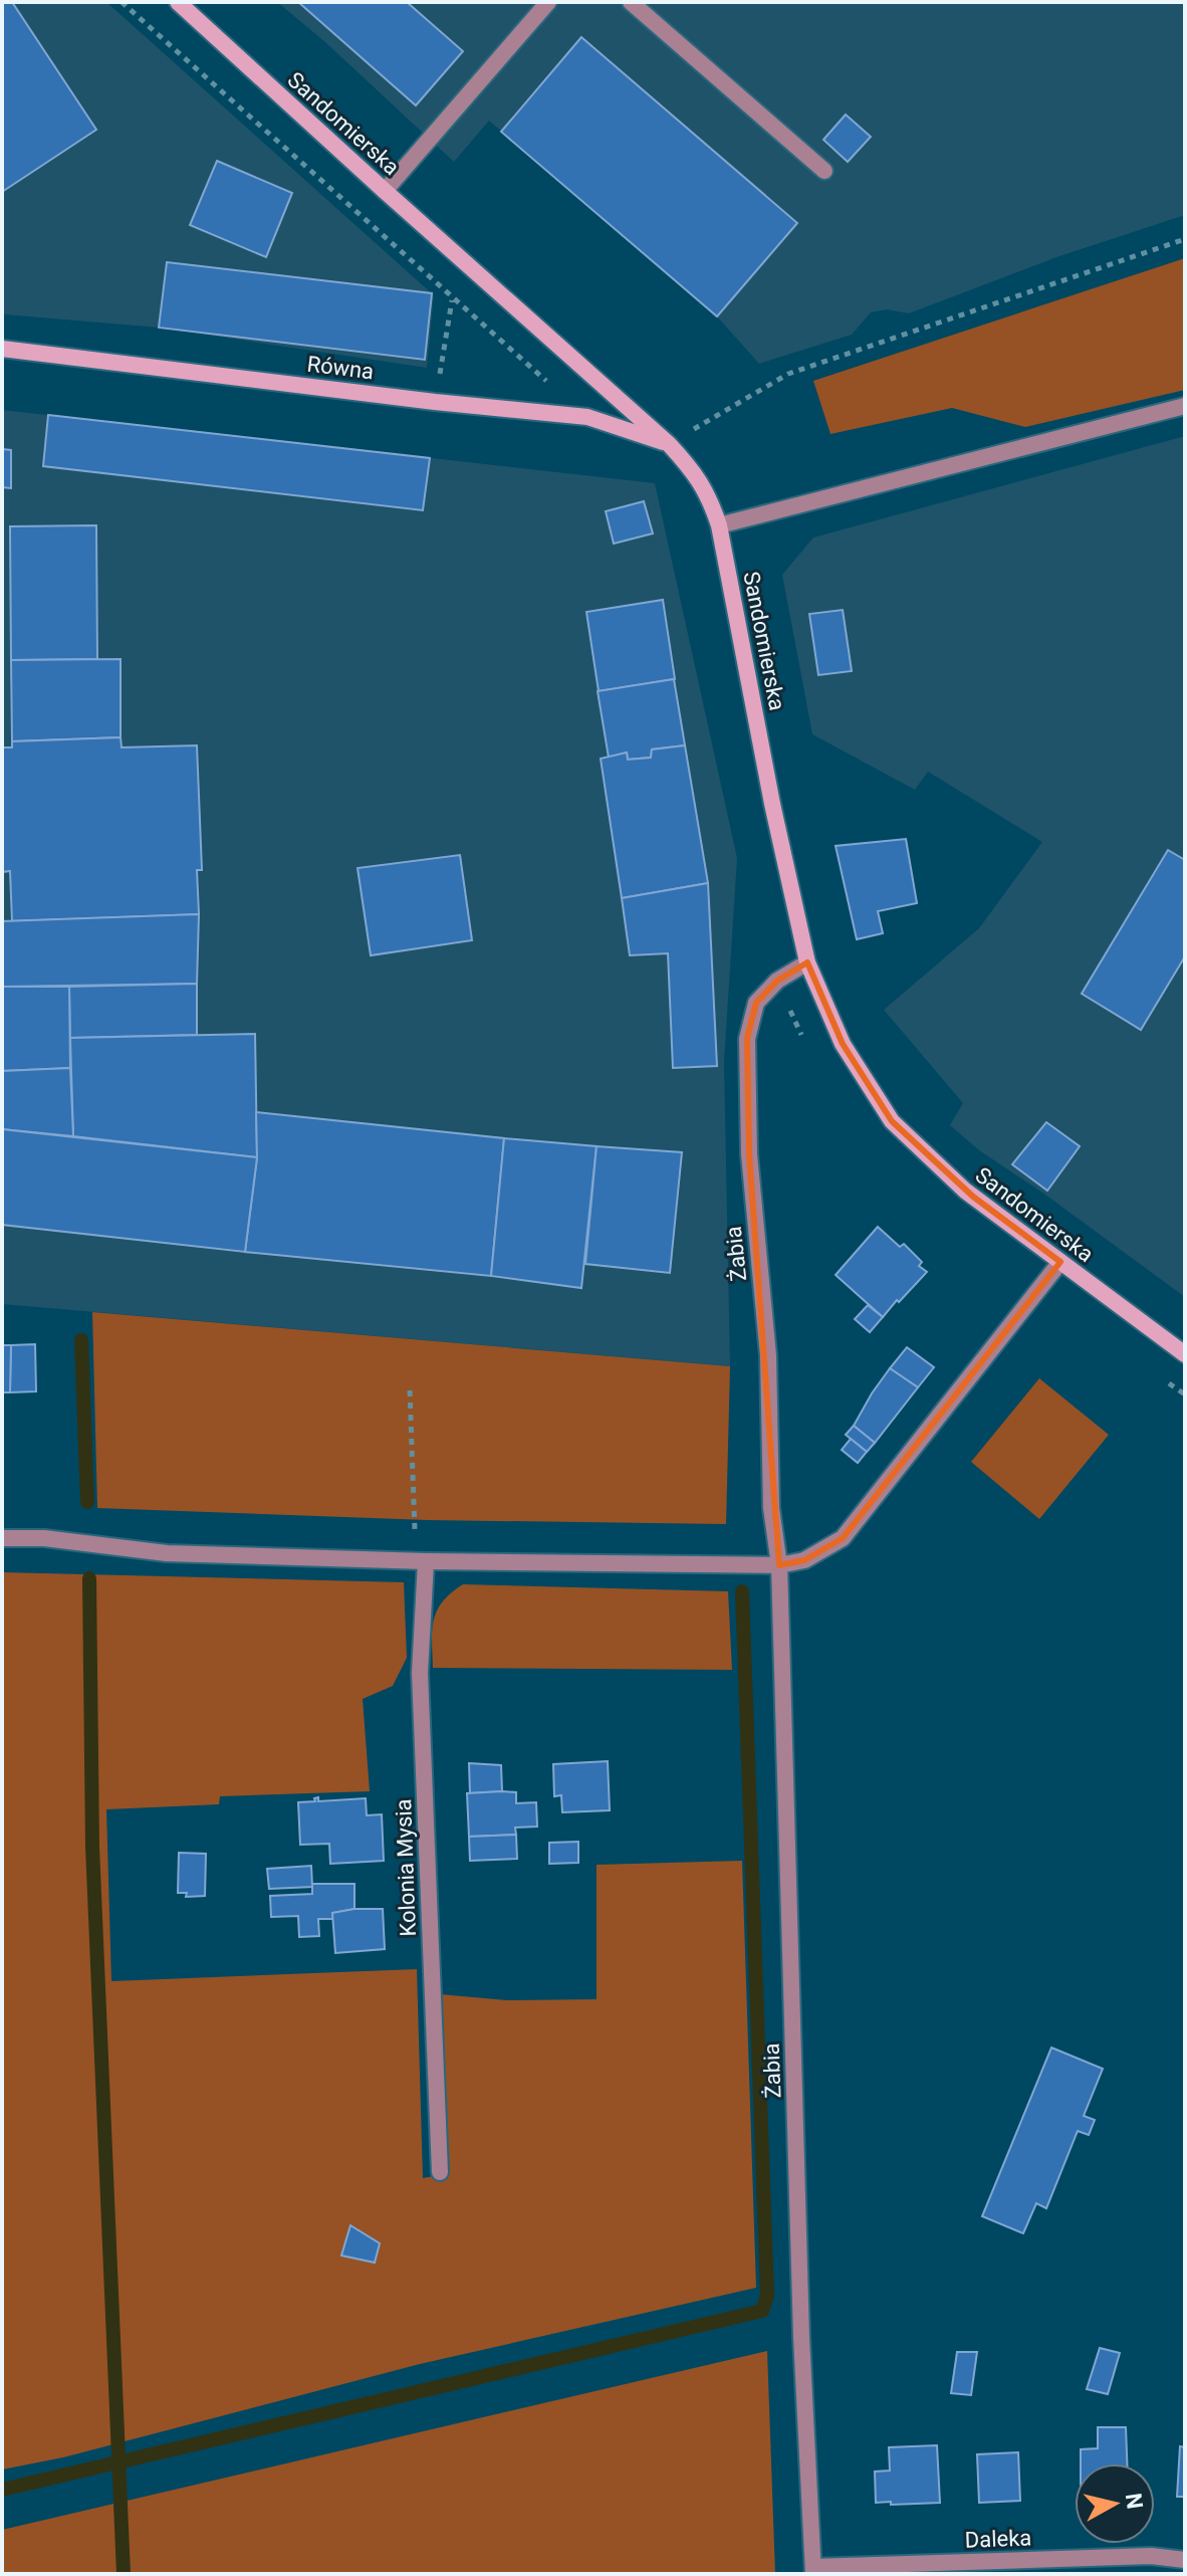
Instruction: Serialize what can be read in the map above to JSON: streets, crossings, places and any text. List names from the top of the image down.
{
  "streets": {
    "street": [
      "Sandomierska",
      "Równa",
      "Żabia",
      "Kolonia Mysia",
      "Daleka"
    ]
  },
  "crossings": [
    ["Sandomierska", "Równa"],
    ["Sandomierska", "Żabia"],
    ["Żabia", "Daleka"]
  ],
  "north": "right"
}
